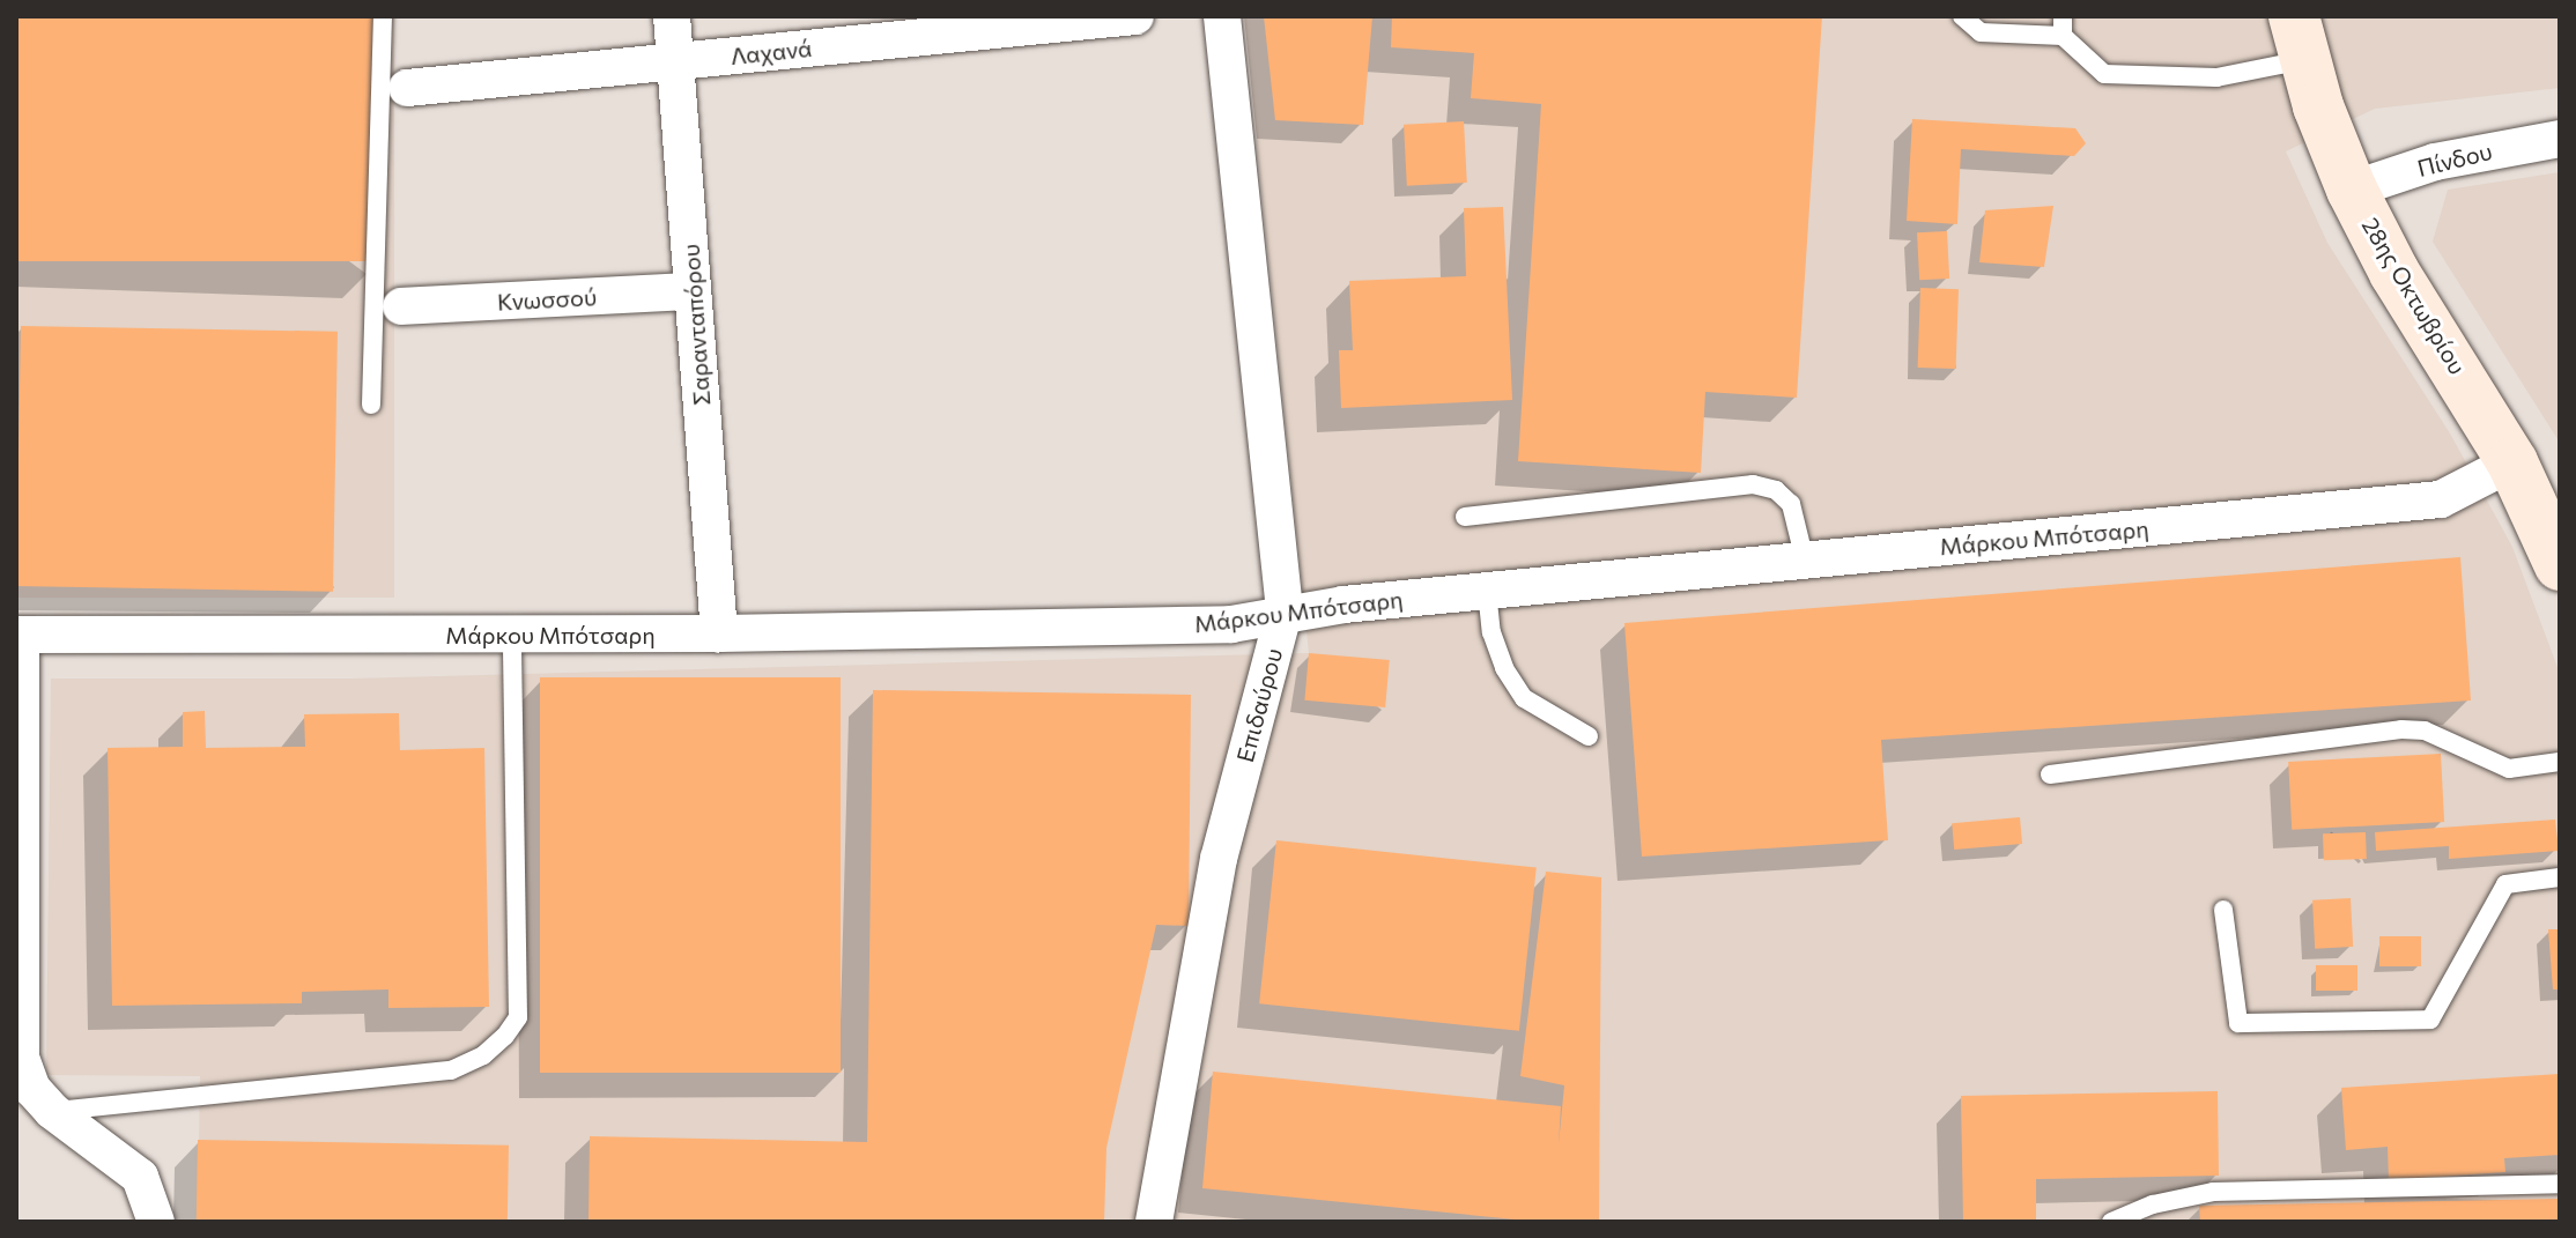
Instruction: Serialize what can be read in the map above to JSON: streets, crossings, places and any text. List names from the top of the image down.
{
  "streets": {
    "street": [
      "Λαχανά",
      "Πίνδου",
      "28ης Οκτωβρίου",
      "Κνωσσού",
      "Σαρανταπόρου",
      "Μάρκου Μπότσαρη",
      "Επιδαύρου"
    ]
  },
  "crossings": [
    ["Λαχανά", "Σαρανταπόρου"],
    ["Πίνδου", "28ης Οκτωβρίου"],
    ["28ης Οκτωβρίου", "Μάρκου Μπότσαρη"],
    ["Κνωσσού", "Σαρανταπόρου"],
    ["Σαρανταπόρου", "Μάρκου Μπότσαρη"],
    ["Μάρκου Μπότσαρη", "Επιδαύρου"]
  ]
}
